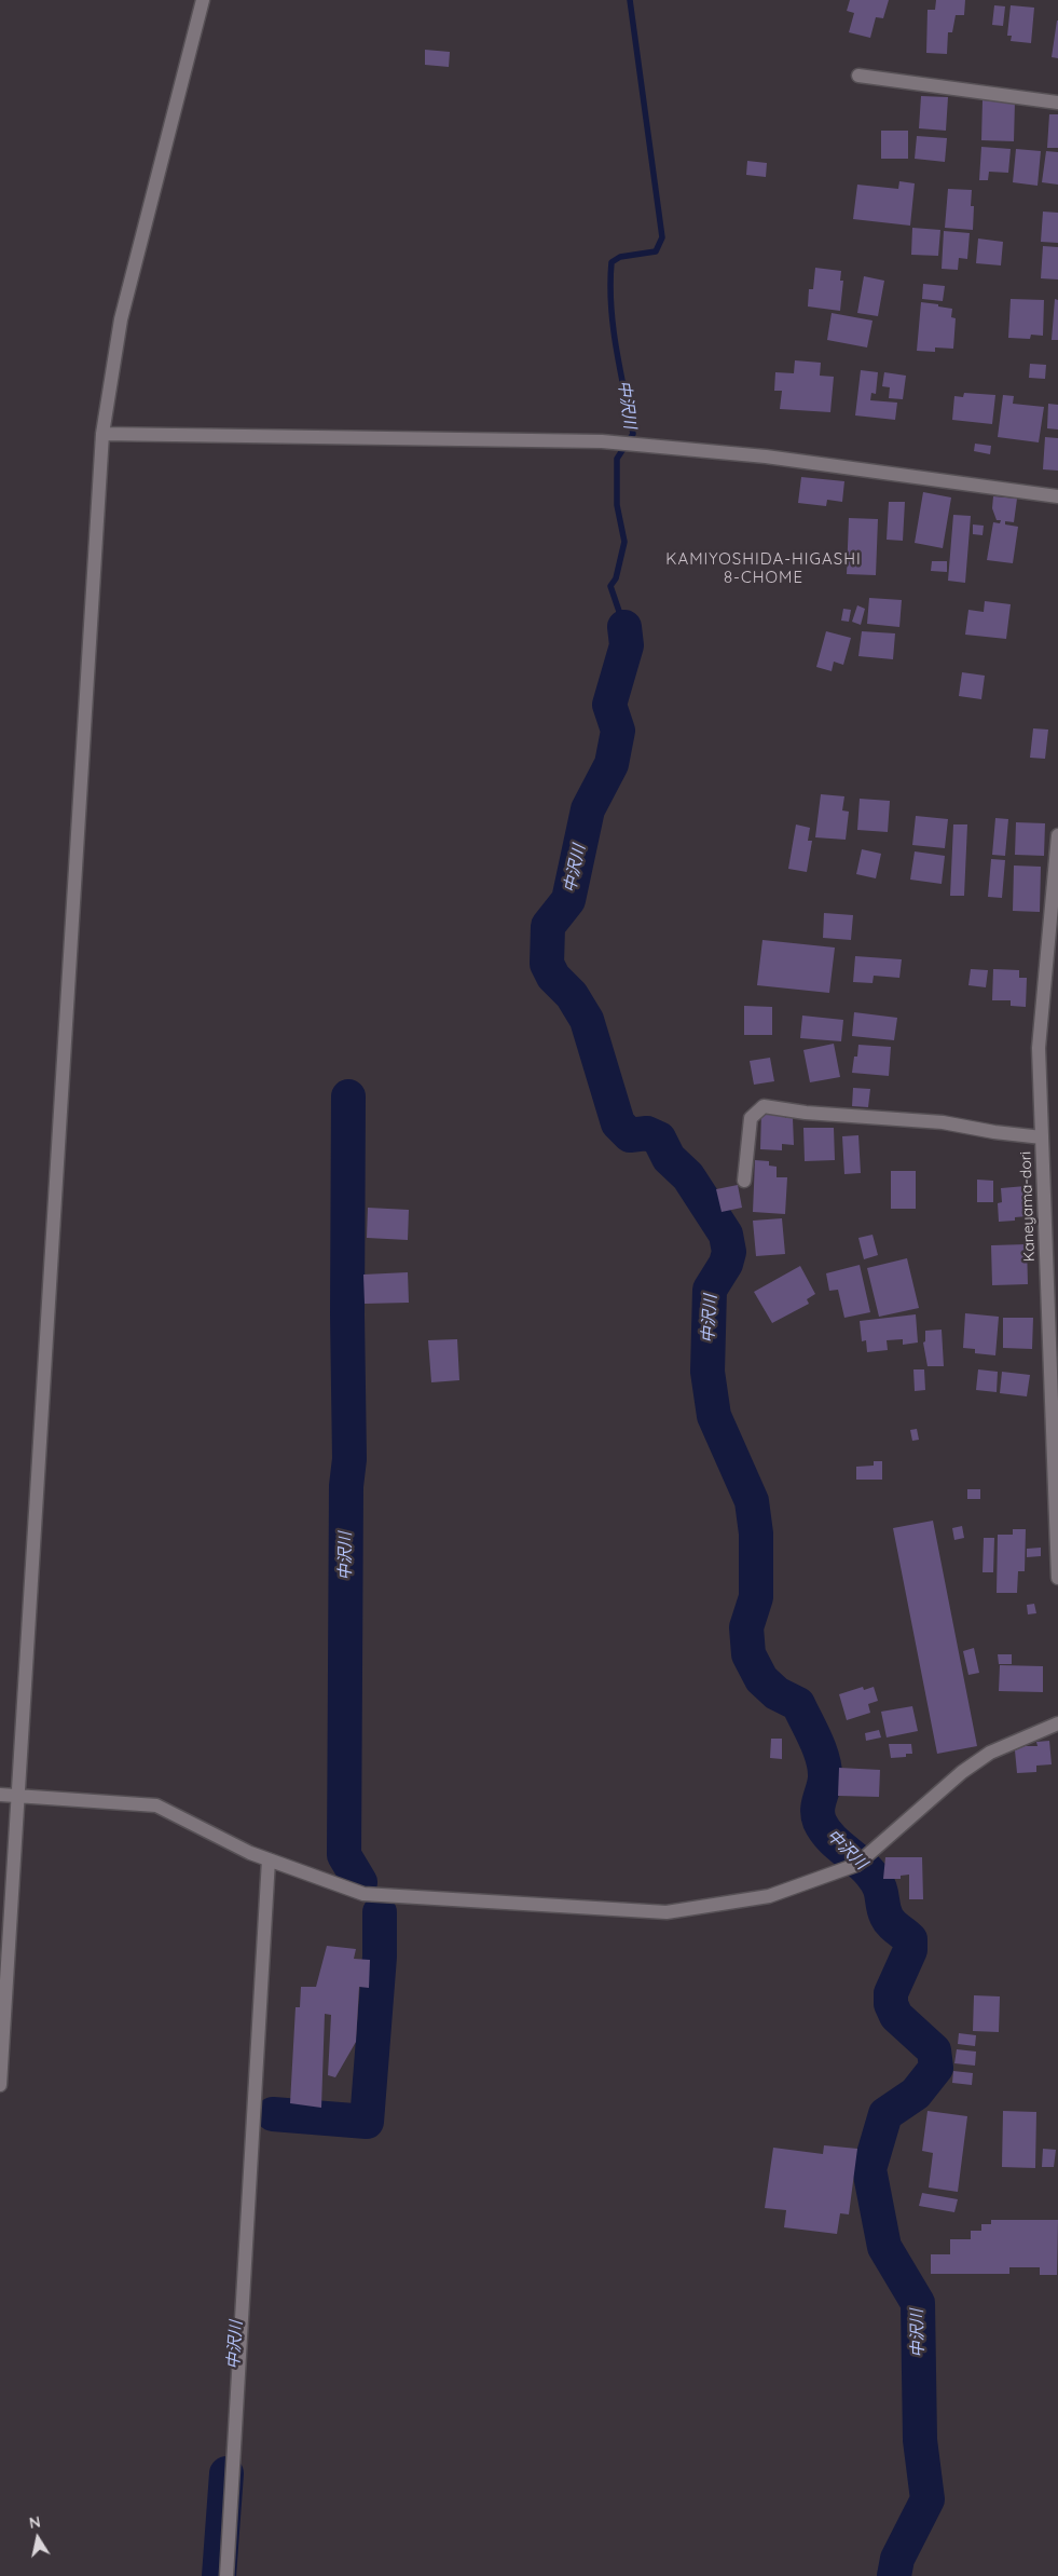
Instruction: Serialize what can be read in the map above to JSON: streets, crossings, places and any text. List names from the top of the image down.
{
  "streets": {
    "street": ["Kaneyama-dori"]
  },
  "districts": ["KAMIYOSHIDA-HIGASHI 8-CHOME"],
  "water": ["中沢川"],
  "north": "top"
}
